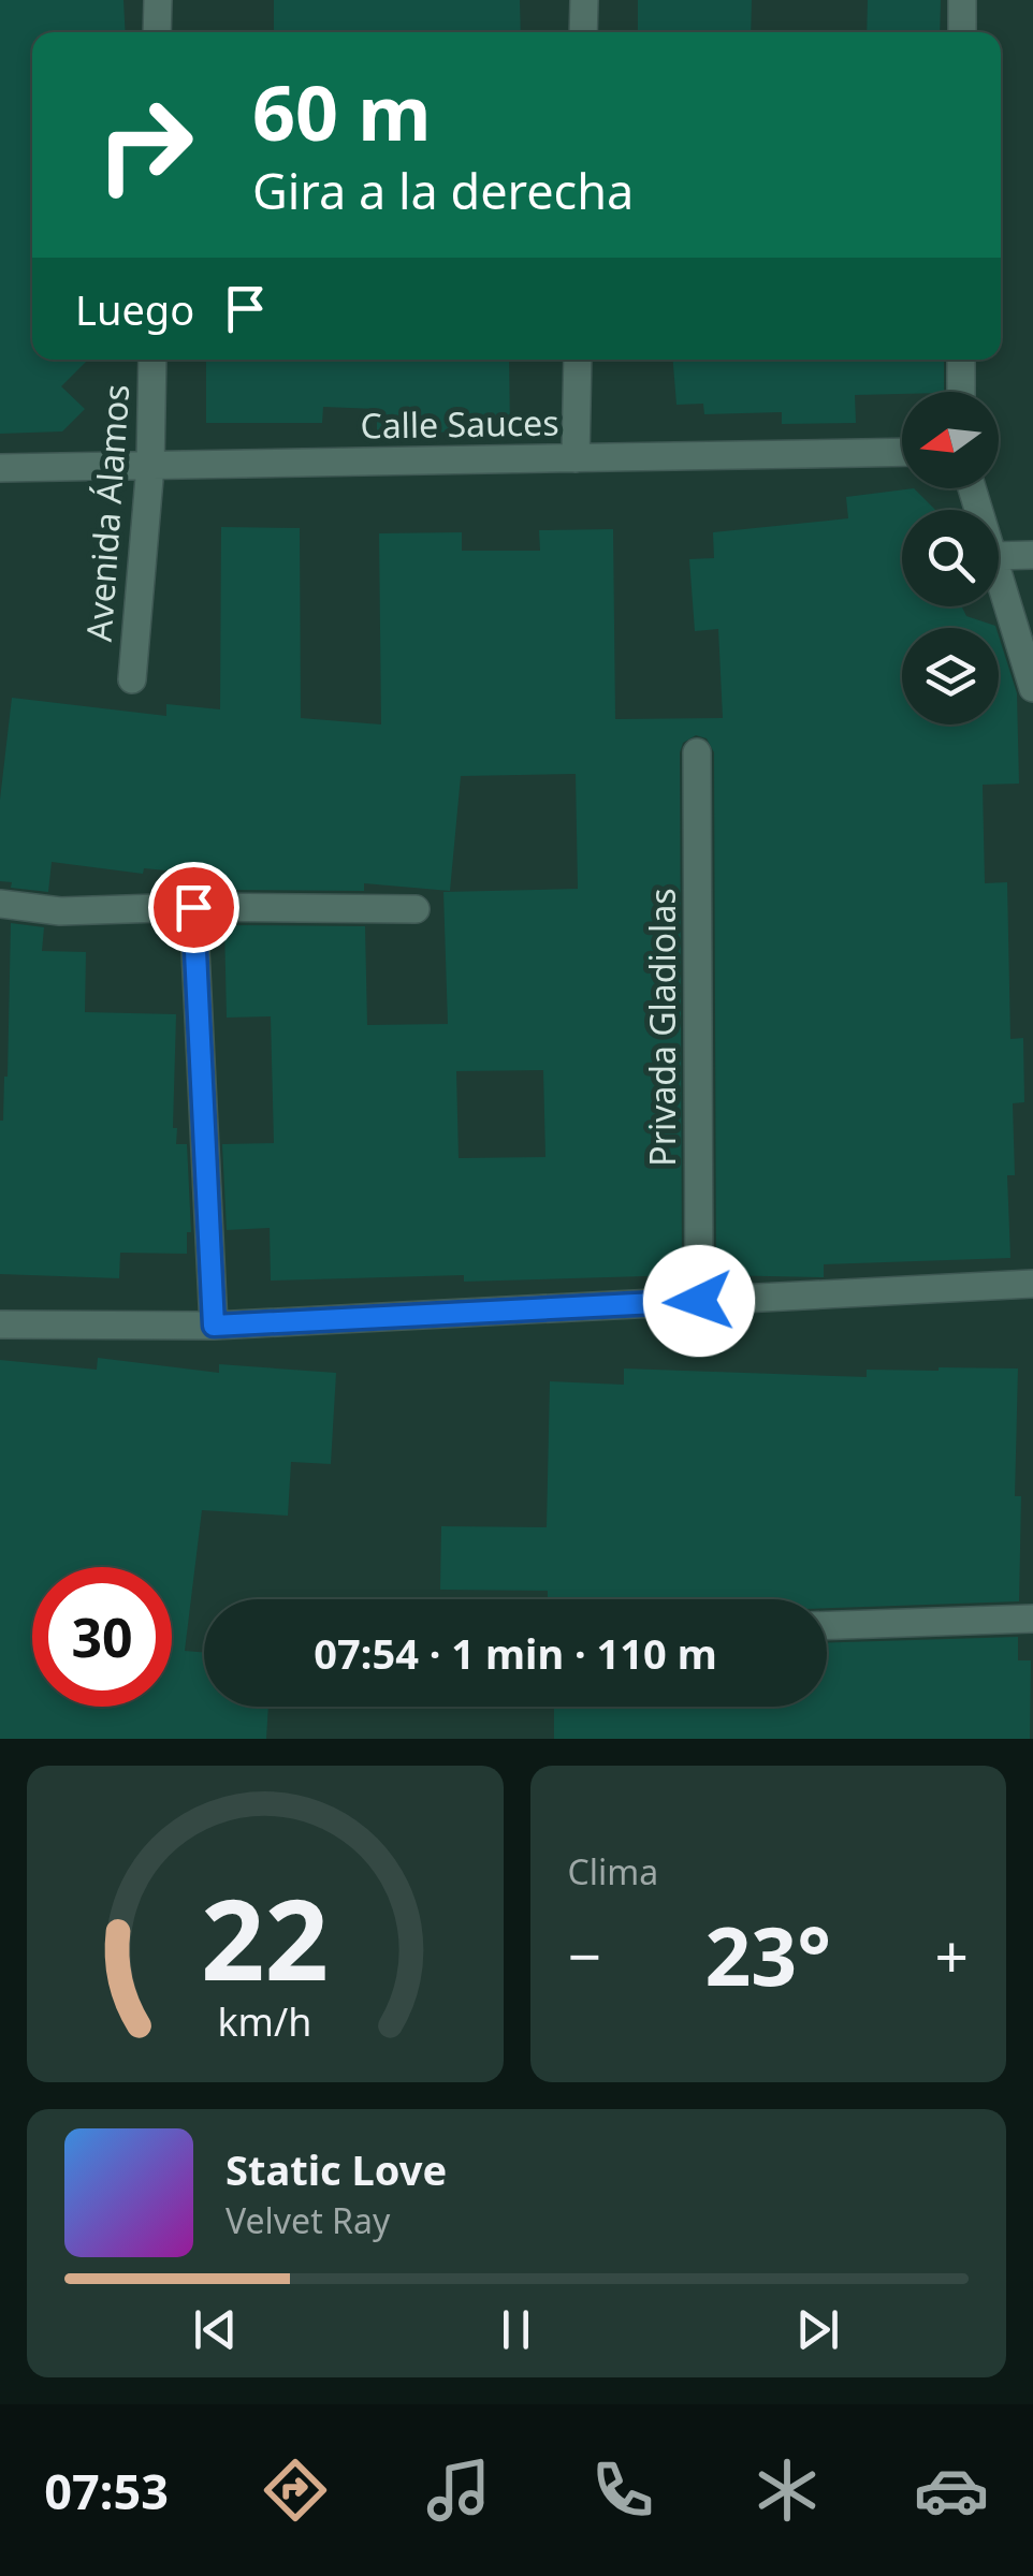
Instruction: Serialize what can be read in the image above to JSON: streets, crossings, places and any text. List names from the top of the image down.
{
  "streets": {
    "street": ["Calle Sauces", "Avenida Álamos", "Privada Gladiolas"]
  },
  "crossings": [
    ["Calle Sauces", "Avenida Álamos"]
  ],
  "north": "left",
  "page": {
    "turn": ["60 m", "Gira a la derecha"],
    "then": "Luego",
    "limit": "30",
    "trip": "07:54 · 1 min · 110 m",
    "tile": "Clima",
    "heat": ["−", "23°", "+"],
    "song": ["Static Love", "Velvet Ray"],
    "tabs": "07:53",
    "gauge": ["22", "km/h"]
  }
}
